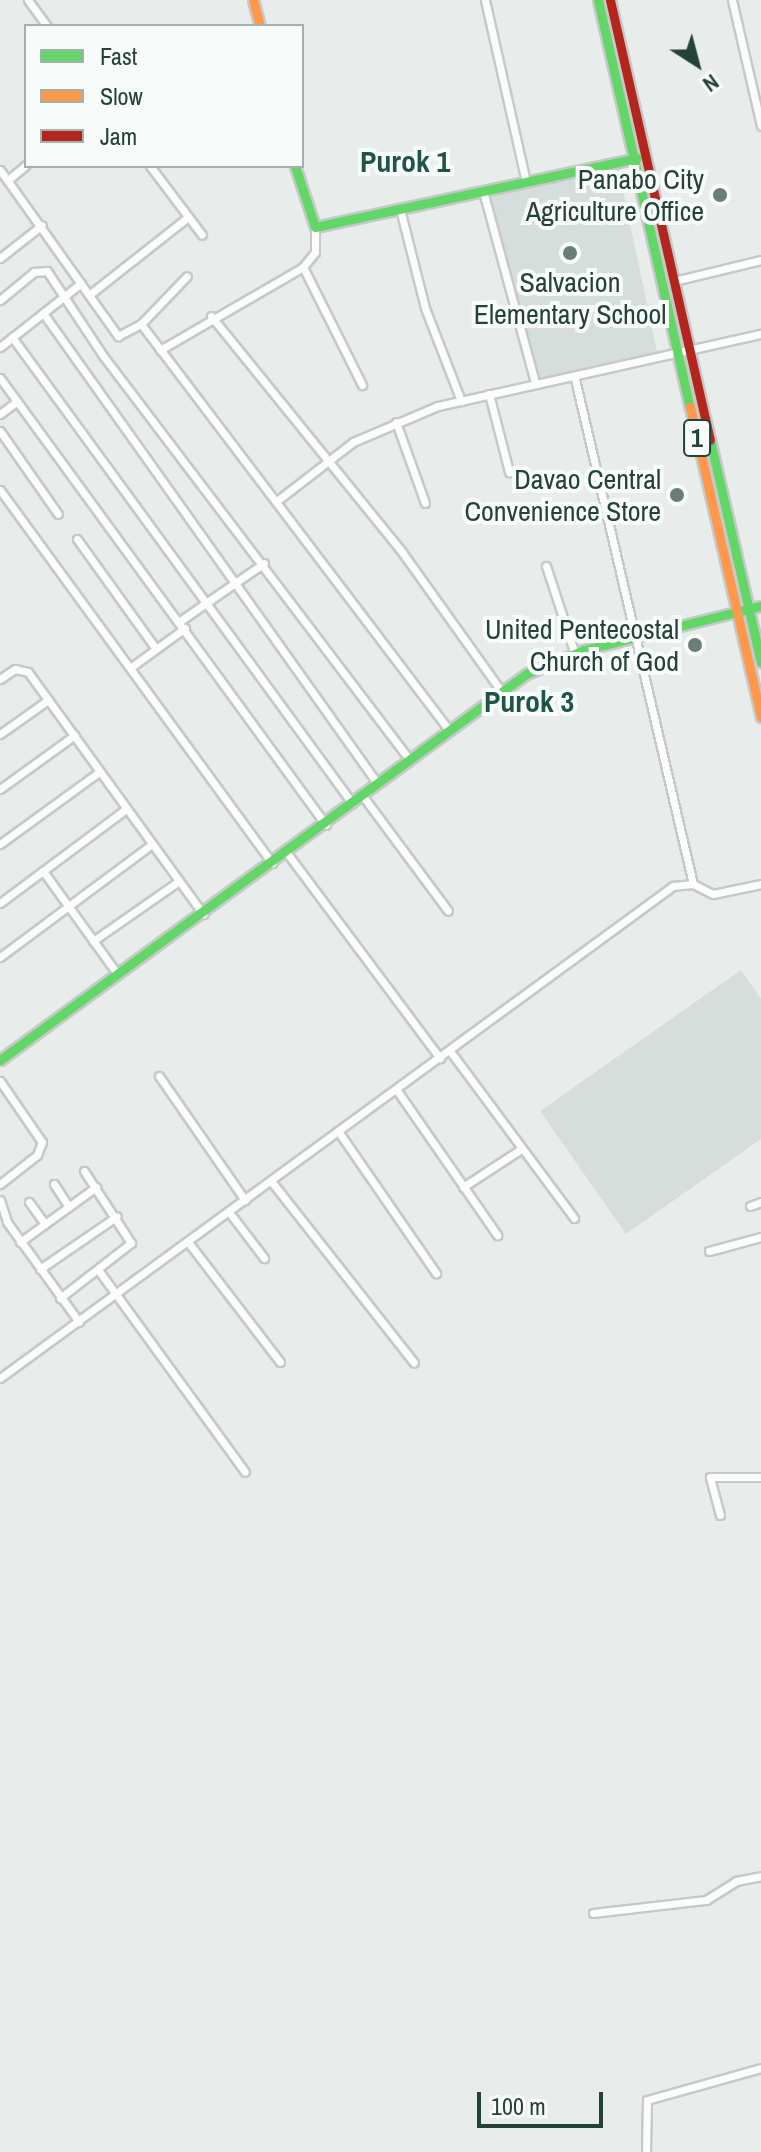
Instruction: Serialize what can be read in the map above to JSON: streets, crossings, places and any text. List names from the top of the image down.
{
  "streets": {
    "main road": ["1"]
  },
  "districts": ["Purok 1", "Purok 3"],
  "places": [
    "Panabo City Agriculture Office",
    "Salvacion Elementary School",
    "Davao Central Convenience Store",
    "United Pentecostal Church of God"
  ],
  "legend": ["Fast", "Slow", "Jam"],
  "scale_bar": "100 m",
  "north": "bottom right"
}
